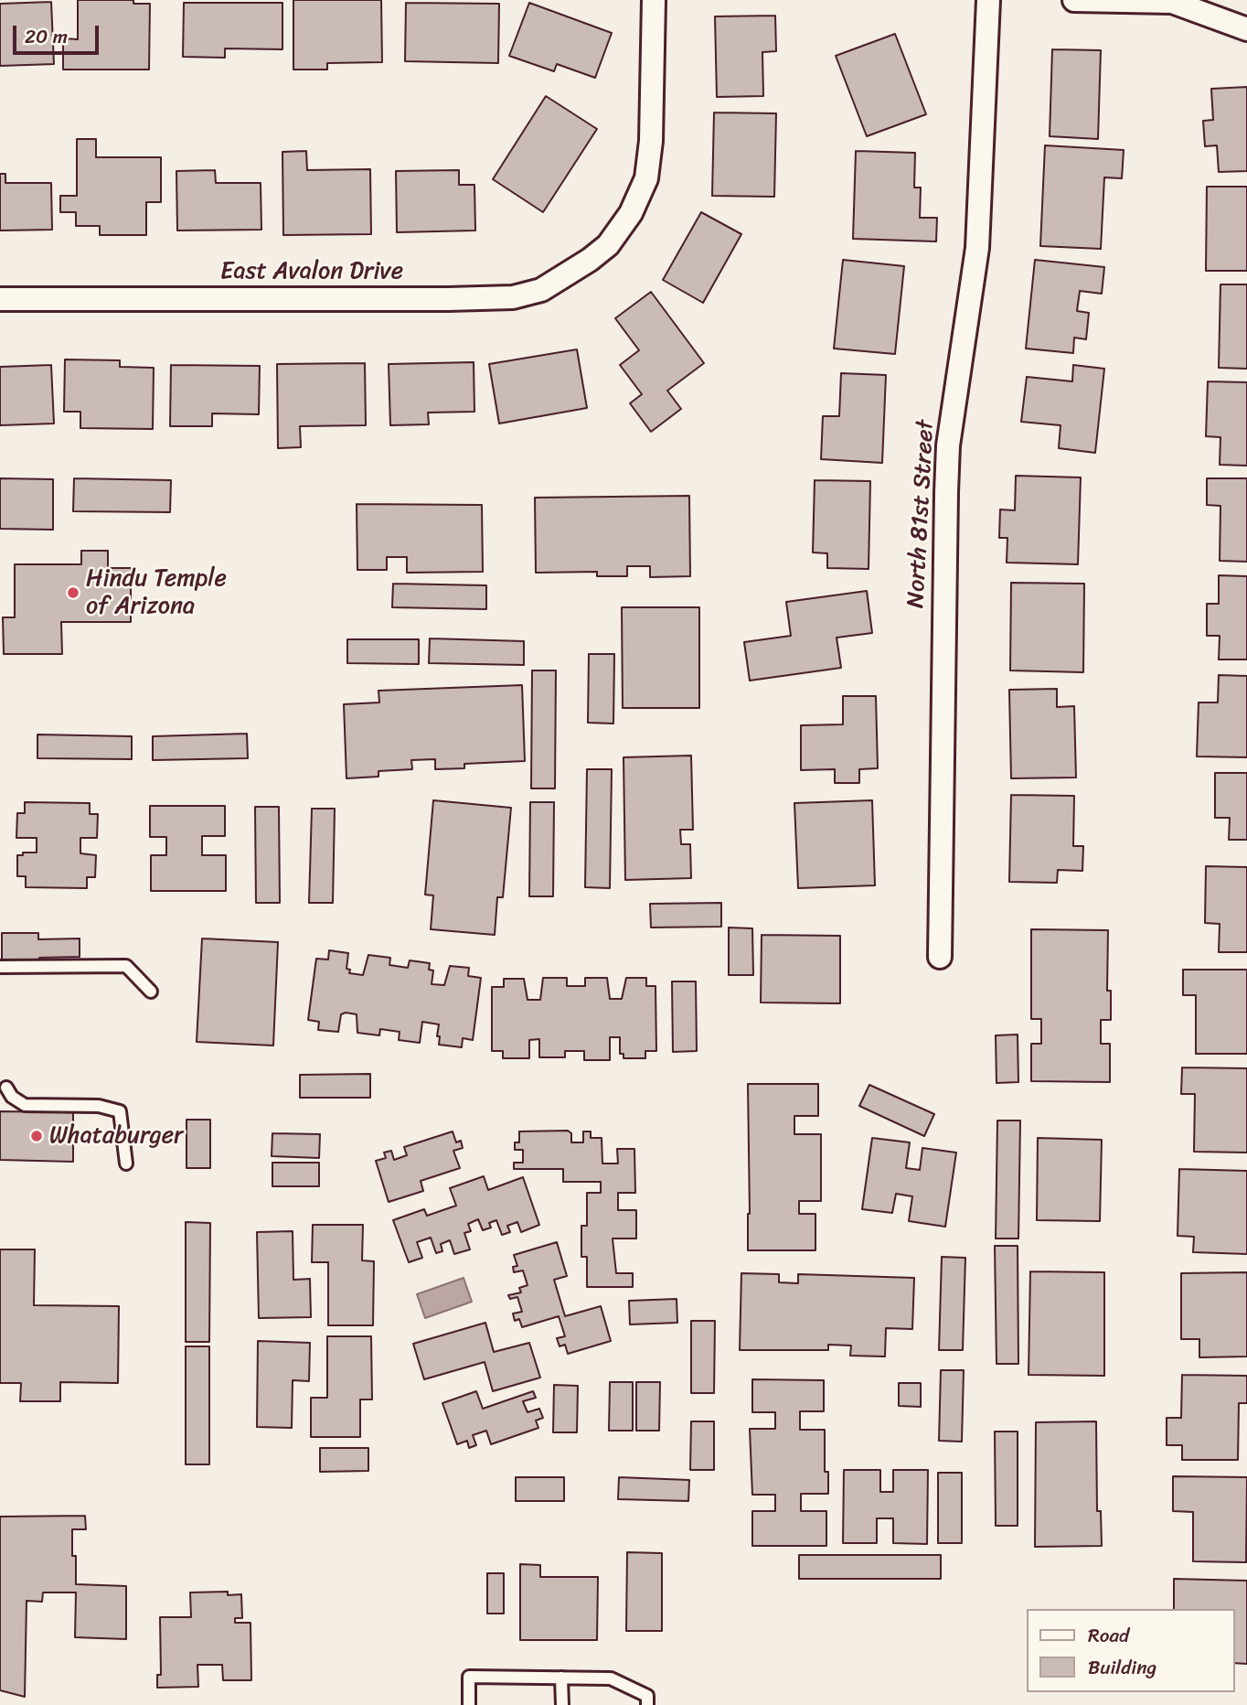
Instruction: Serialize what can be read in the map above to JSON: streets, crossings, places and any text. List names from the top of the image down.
{
  "streets": {
    "street": ["East Avalon Drive", "North 81st Street"]
  },
  "places": ["Hindu Temple of Arizona", "Whataburger"],
  "legend": ["Road", "Building"],
  "scale_bar": "20 m"
}
